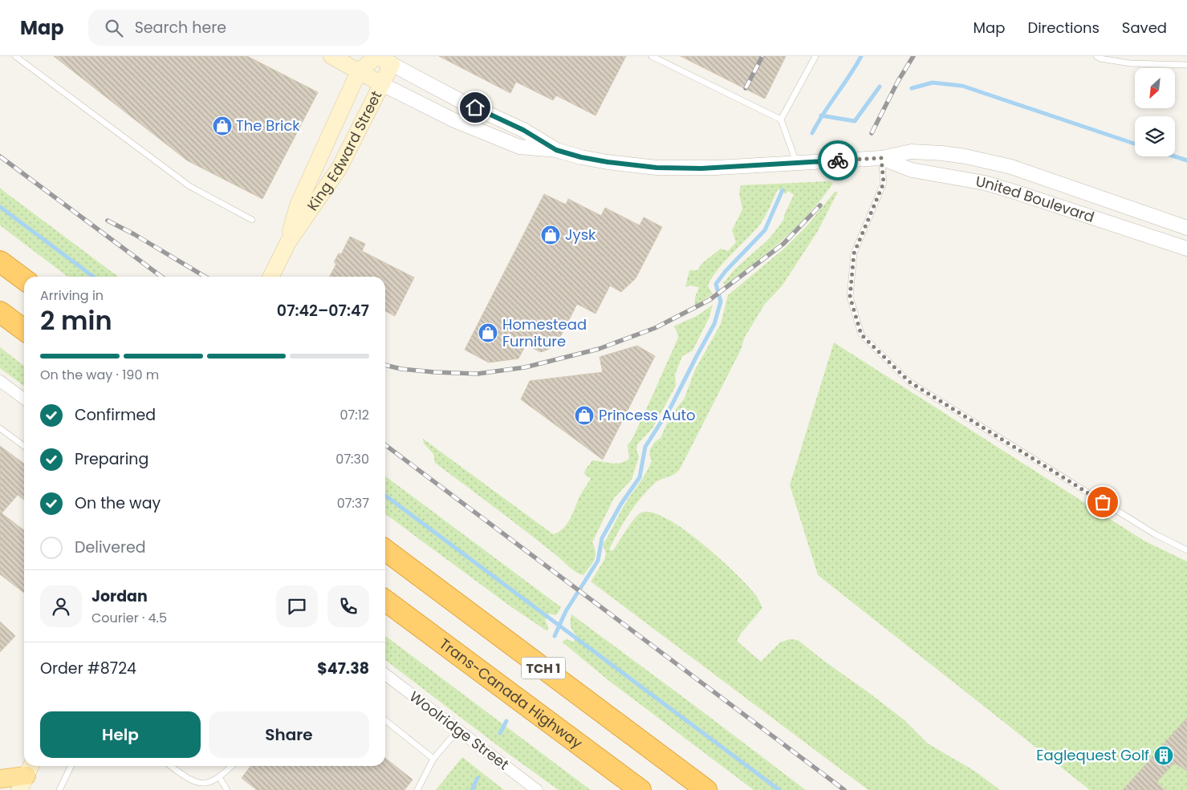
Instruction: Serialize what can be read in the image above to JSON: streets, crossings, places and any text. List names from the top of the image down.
{
  "streets": {
    "highway": ["TCH 1", "Trans-Canada Highway"],
    "main road": ["King Edward Street", "United Boulevard"],
    "street": ["Woolridge Street"]
  },
  "crossings": [
    ["King Edward Street", "United Boulevard"]
  ],
  "places": {
    "shop": [
      "The Brick",
      "Jysk",
      "Homestead Furniture",
      "Princess Auto"
    ],
    "building": ["Eaglequest Golf"]
  },
  "north": "bottom left",
  "page": {
    "header": "Map",
    "search": "Search here",
    "nav": ["Map", "Directions", "Saved"],
    "heading": ["2 min", "Arriving in", "07:42–07:47"],
    "panel": [
      "Jordan",
      "Courier · 4.5",
      "Order #8724",
      "$47.38"
    ],
    "bar": "On the way · 190 m",
    "list": [
      ["Confirmed", "07:12"],
      ["Preparing", "07:30"],
      ["On the way", "07:37"],
      "Delivered"
    ],
    "buttons": ["Help", "Share"]
  }
}
